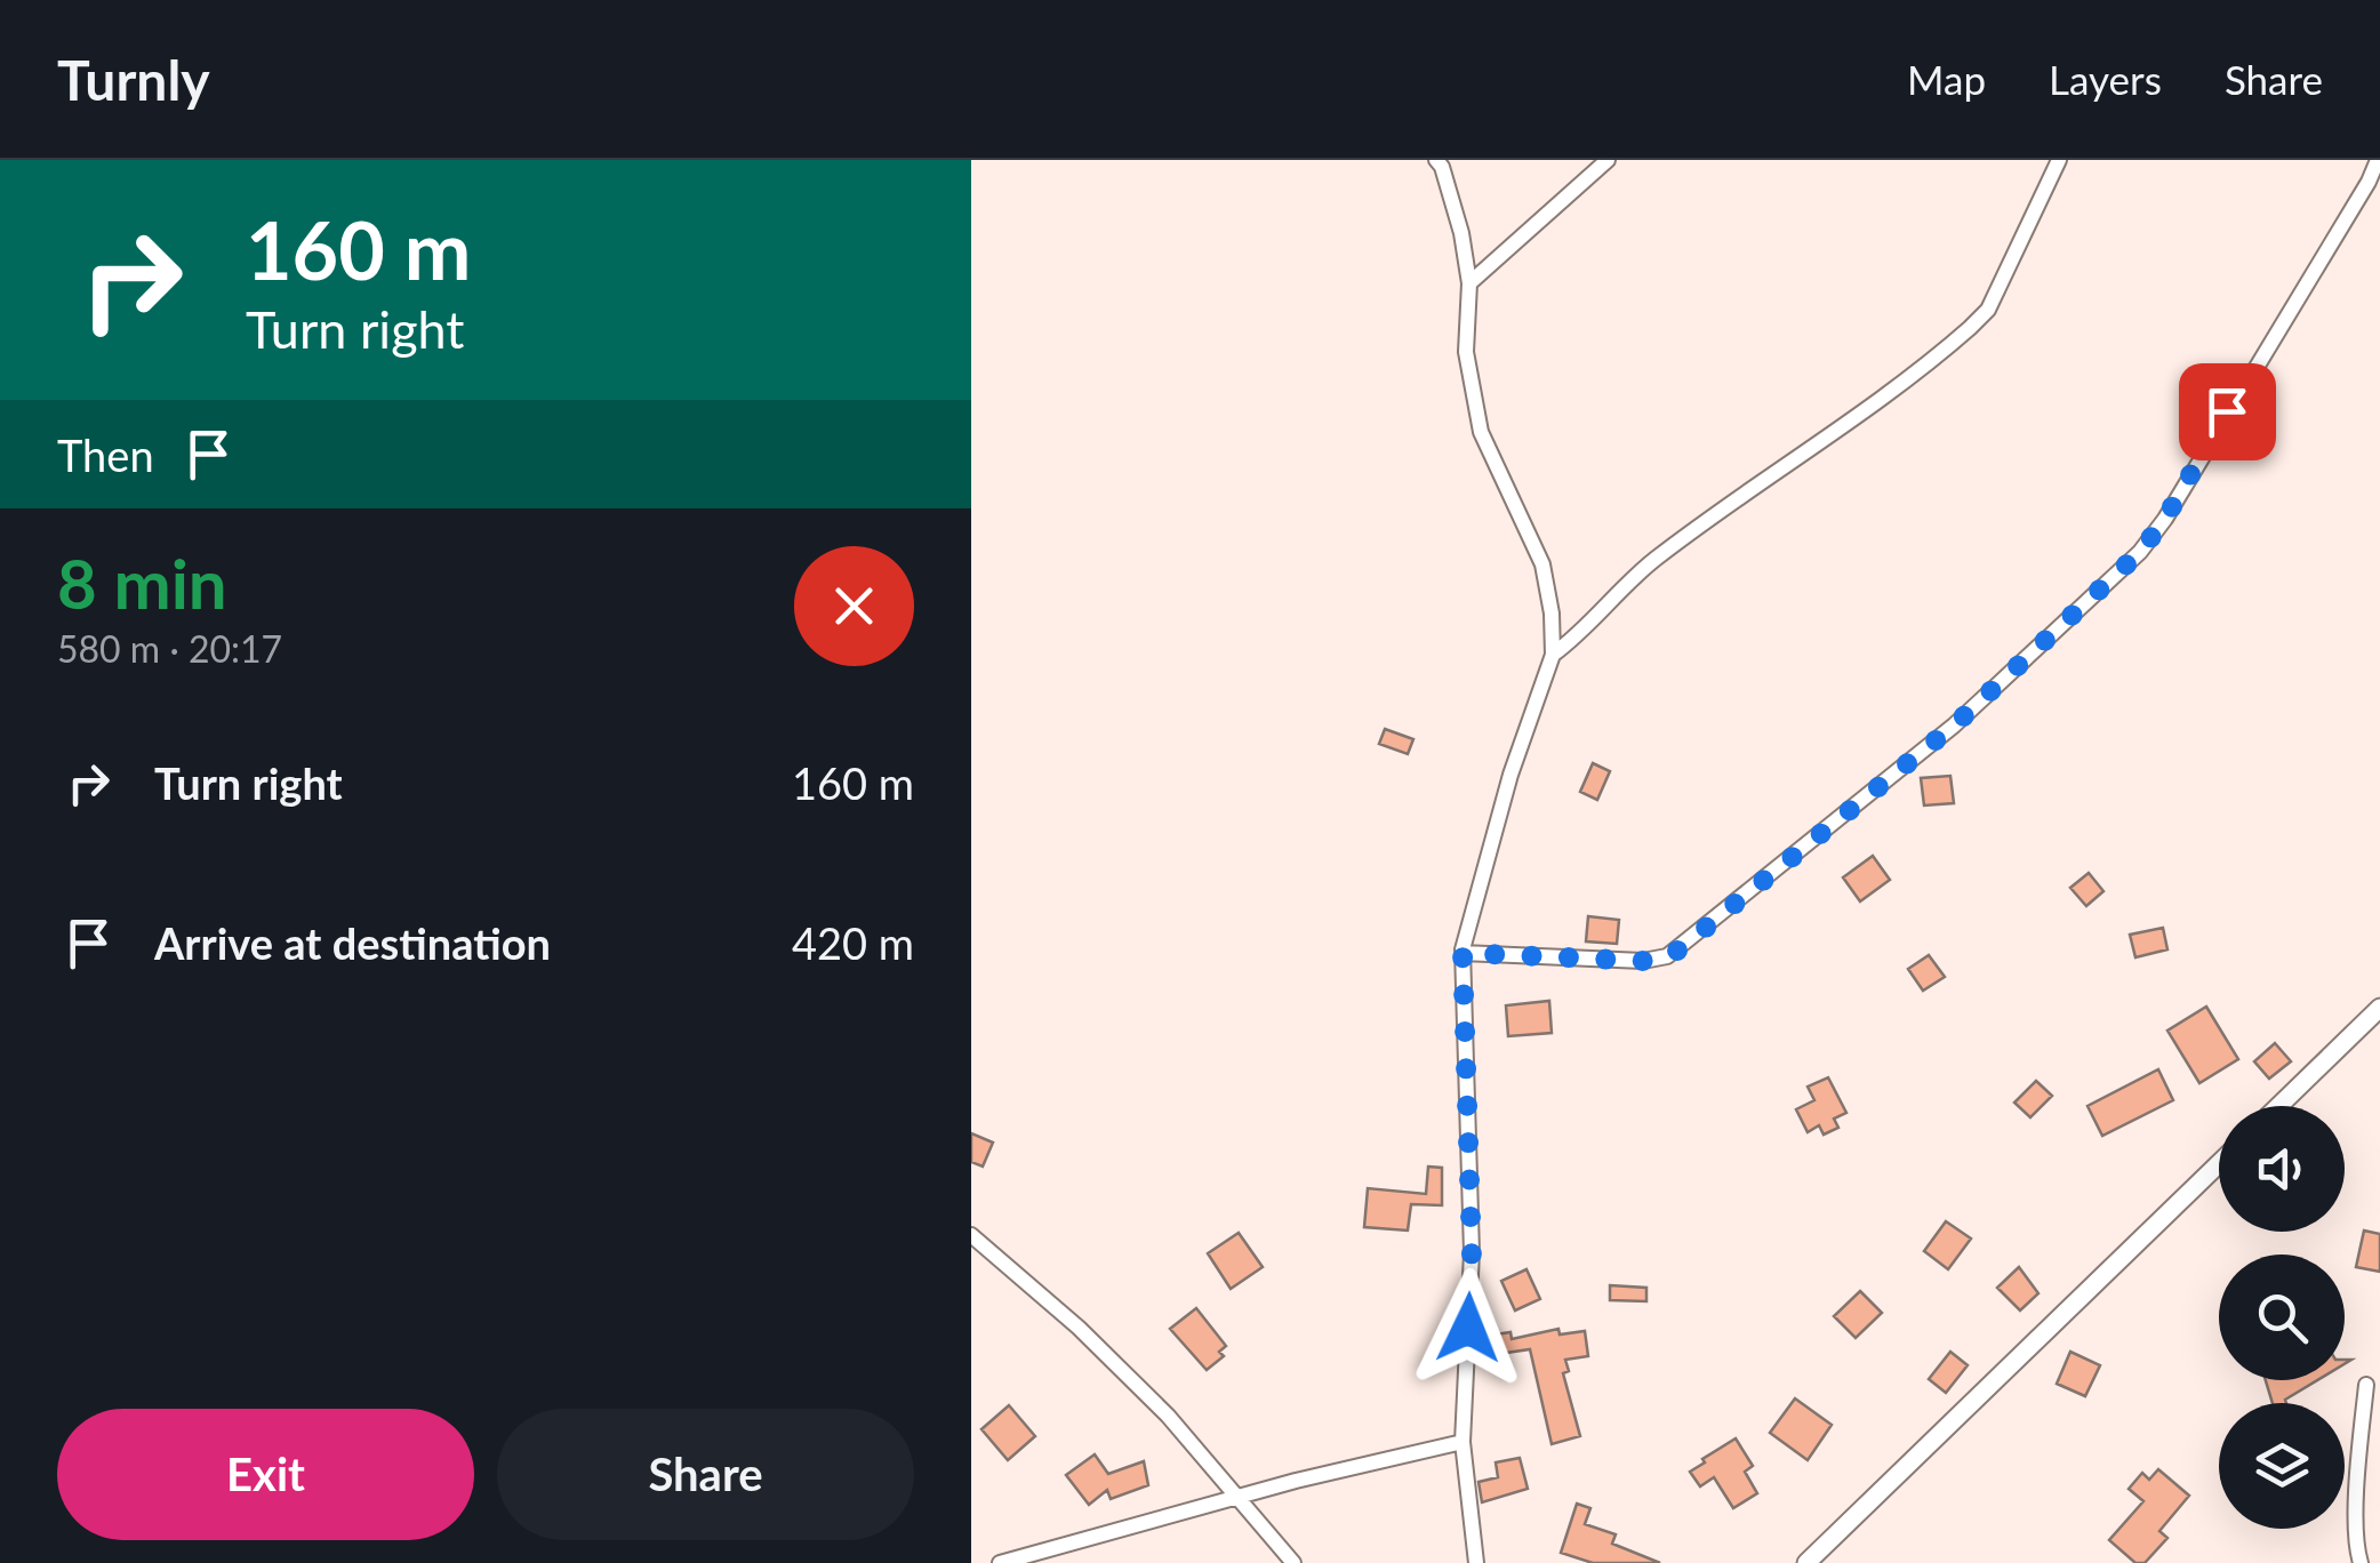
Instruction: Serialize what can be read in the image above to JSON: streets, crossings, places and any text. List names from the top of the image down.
{
  "page": {
    "header": "Turnly",
    "nav": ["Map", "Layers", "Share"],
    "turn": ["160 m", "Turn right"],
    "then": "Then",
    "heading": ["8 min", "580 m · 20:17"],
    "list": [
      {
        "name": "Turn right",
        "value": "160 m"
      },
      {
        "name": "Arrive at destination",
        "value": "420 m"
      }
    ],
    "buttons": ["Exit", "Share"]
  }
}
